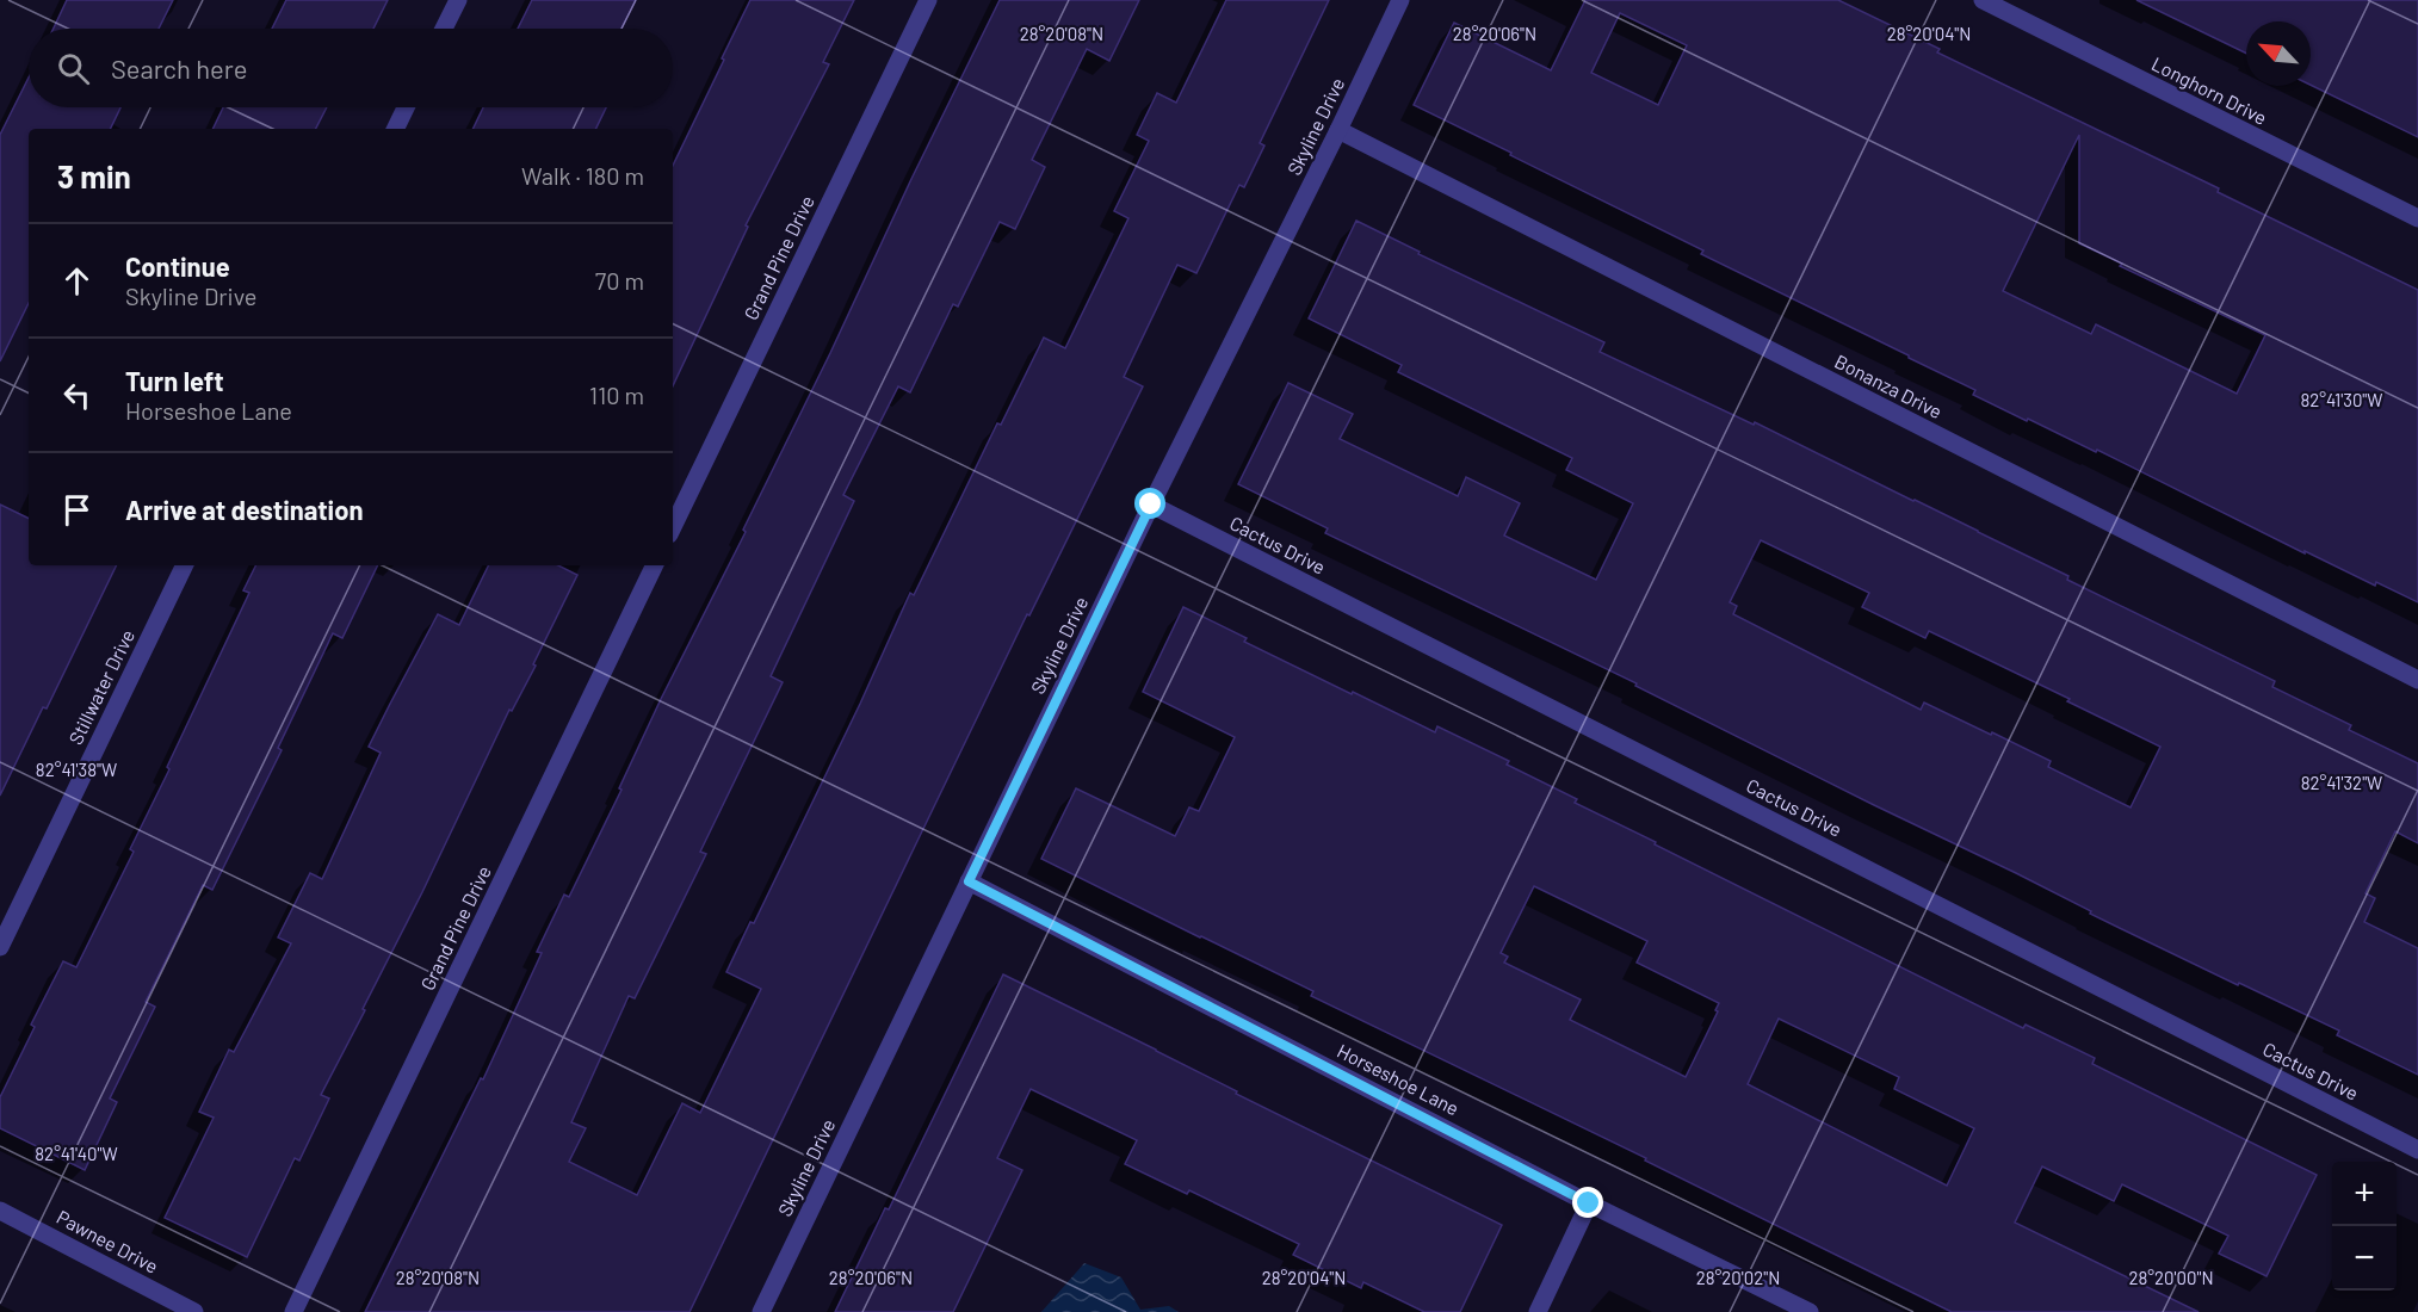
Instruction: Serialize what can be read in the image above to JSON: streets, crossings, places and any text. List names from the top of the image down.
{
  "streets": {
    "street": [
      "Longhorn Drive",
      "Skyline Drive",
      "Grand Pine Drive",
      "Bonanza Drive",
      "Cactus Drive",
      "Stillwater Drive",
      "Horseshoe Lane",
      "Pawnee Drive"
    ]
  },
  "crossings": [
    ["Skyline Drive", "Bonanza Drive"],
    ["Skyline Drive", "Cactus Drive"],
    ["Skyline Drive", "Horseshoe Lane"]
  ],
  "north": "top left",
  "page": {
    "search": "Search here",
    "heading": ["3 min", "Walk · 180 m"],
    "list": [
      ["Continue", "Skyline Drive", "70 m"],
      ["Turn left", "Horseshoe Lane", "110 m"],
      "Arrive at destination"
    ],
    "map_buttons": ["+", "−"]
  },
  "coordinates": [
    "28°20'08\"N",
    "28°20'06\"N",
    "28°20'04\"N",
    "82°41'30\"W",
    "82°41'38\"W",
    "82°41'32\"W",
    "82°41'40\"W",
    "28°20'02\"N",
    "28°20'00\"N"
  ]
}
